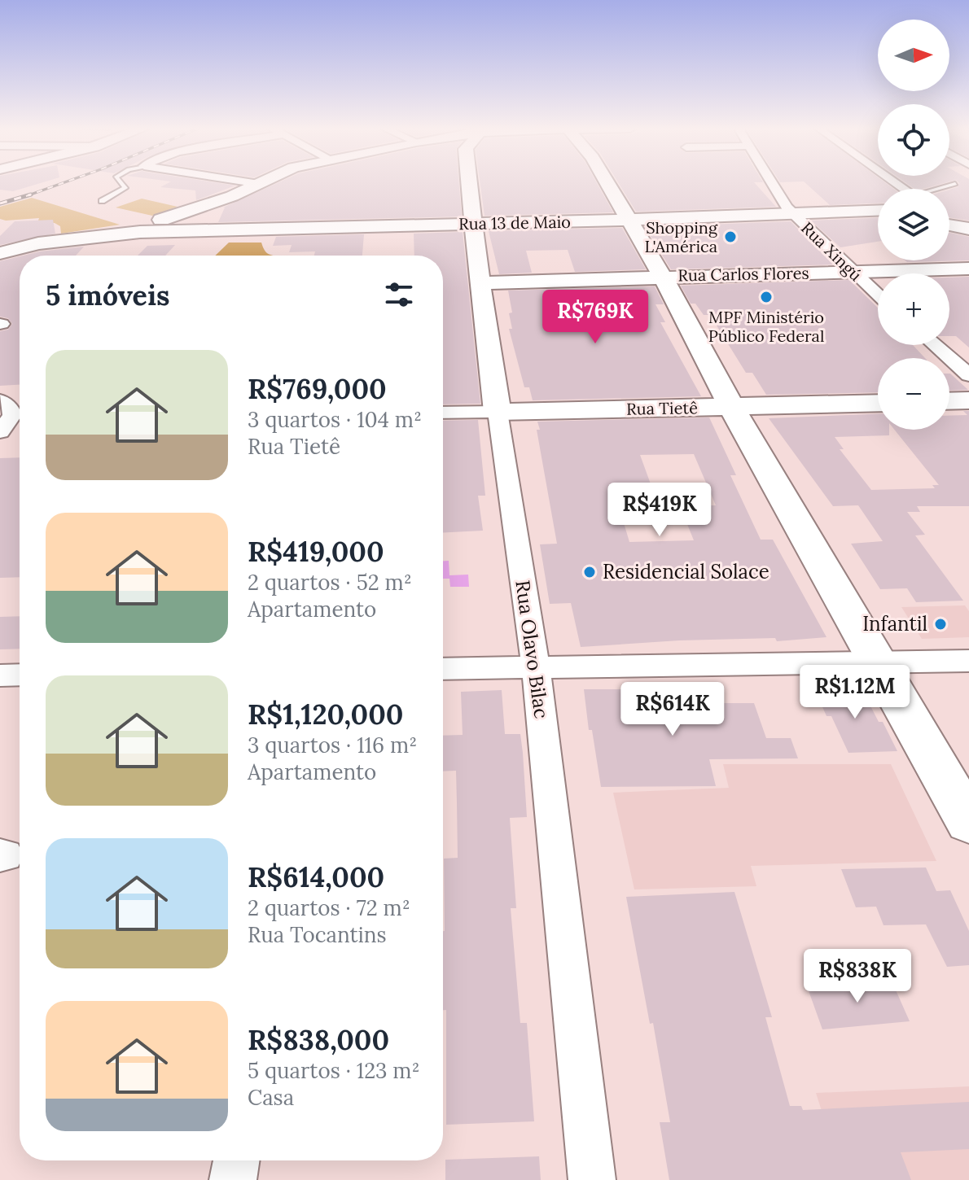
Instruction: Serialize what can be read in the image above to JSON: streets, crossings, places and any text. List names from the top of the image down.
{
  "streets": {
    "main road": [
      "Rua 13 de Maio",
      "Rua Carlos Flores",
      "Rua Tietê",
      "Rua Olavo Bilac"
    ],
    "street": ["Rua Xingú"]
  },
  "crossings": [
    ["Rua 13 de Maio", "Rua Xingú"],
    ["Rua 13 de Maio", "Rua Olavo Bilac"],
    ["Rua Xingú", "Rua Carlos Flores"],
    ["Rua Carlos Flores", "Rua Olavo Bilac"],
    ["Rua Tietê", "Rua Olavo Bilac"]
  ],
  "places": [
    "Shopping L'América",
    "MPF Ministério Público Federal",
    "Residencial Solace",
    "Infantil"
  ],
  "north": "right",
  "page": {
    "map_buttons": ["+", "−"],
    "heading": "5 imóveis",
    "price": [
      "R$769K",
      "R$419K",
      "R$1.12M",
      "R$614K",
      "R$838K"
    ],
    "list": [
      {
        "name": "R$769,000",
        "note": "3 quartos · 104 m² · Rua Tietê"
      },
      {
        "name": "R$419,000",
        "note": "2 quartos · 52 m² · Apartamento"
      },
      {
        "name": "R$1,120,000",
        "note": "3 quartos · 116 m² · Apartamento"
      },
      {
        "name": "R$614,000",
        "note": "2 quartos · 72 m² · Rua Tocantins"
      },
      {
        "name": "R$838,000",
        "note": "5 quartos · 123 m² · Casa"
      }
    ]
  }
}
